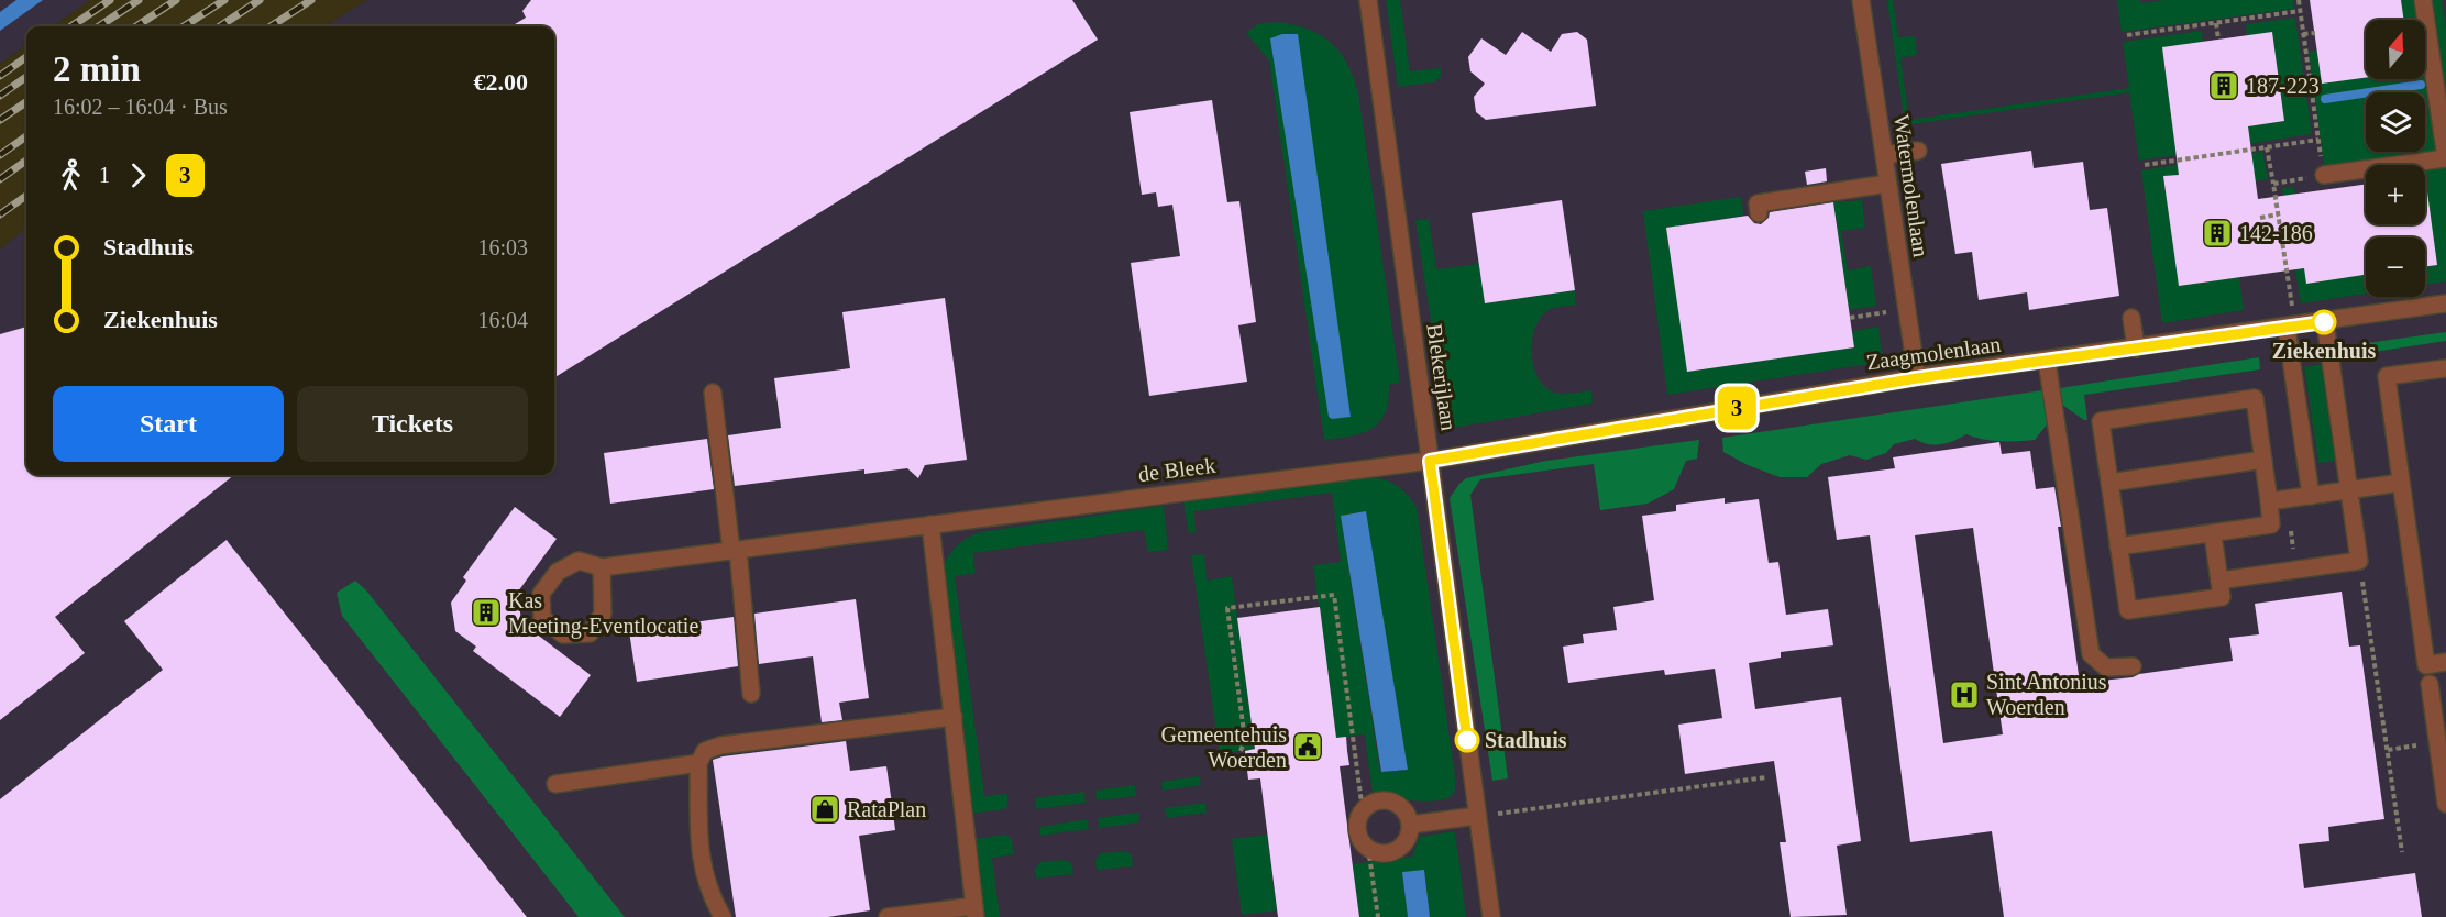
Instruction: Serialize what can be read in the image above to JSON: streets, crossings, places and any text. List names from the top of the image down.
{
  "streets": {
    "street": [
      "Watermolenlaan",
      "Zaagmolenlaan",
      "Blekerijlaan",
      "de Bleek"
    ]
  },
  "crossings": [
    ["Watermolenlaan", "Zaagmolenlaan"],
    ["Zaagmolenlaan", "Blekerijlaan"],
    ["Zaagmolenlaan", "de Bleek"],
    ["Blekerijlaan", "de Bleek"]
  ],
  "places": {
    "building": ["187-223", "142-186", "Kas Meeting-Eventlocatie"],
    "other": ["Ziekenhuis", "Stadhuis"],
    "hospital": ["Sint Antonius Woerden"],
    "public building": ["Gemeentehuis Woerden"],
    "shop": ["RataPlan"]
  },
  "lines": ["bus line 3"],
  "north": "top",
  "page": {
    "on_map": "3",
    "map_buttons": ["+", "−"],
    "heading": ["2 min", "16:02 – 16:04 · Bus", "€2.00"],
    "legs": ["1", "3"],
    "list": [
      {
        "name": "Stadhuis",
        "value": "16:03"
      },
      {
        "name": "Ziekenhuis",
        "value": "16:04"
      }
    ],
    "buttons": ["Start", "Tickets"]
  }
}
